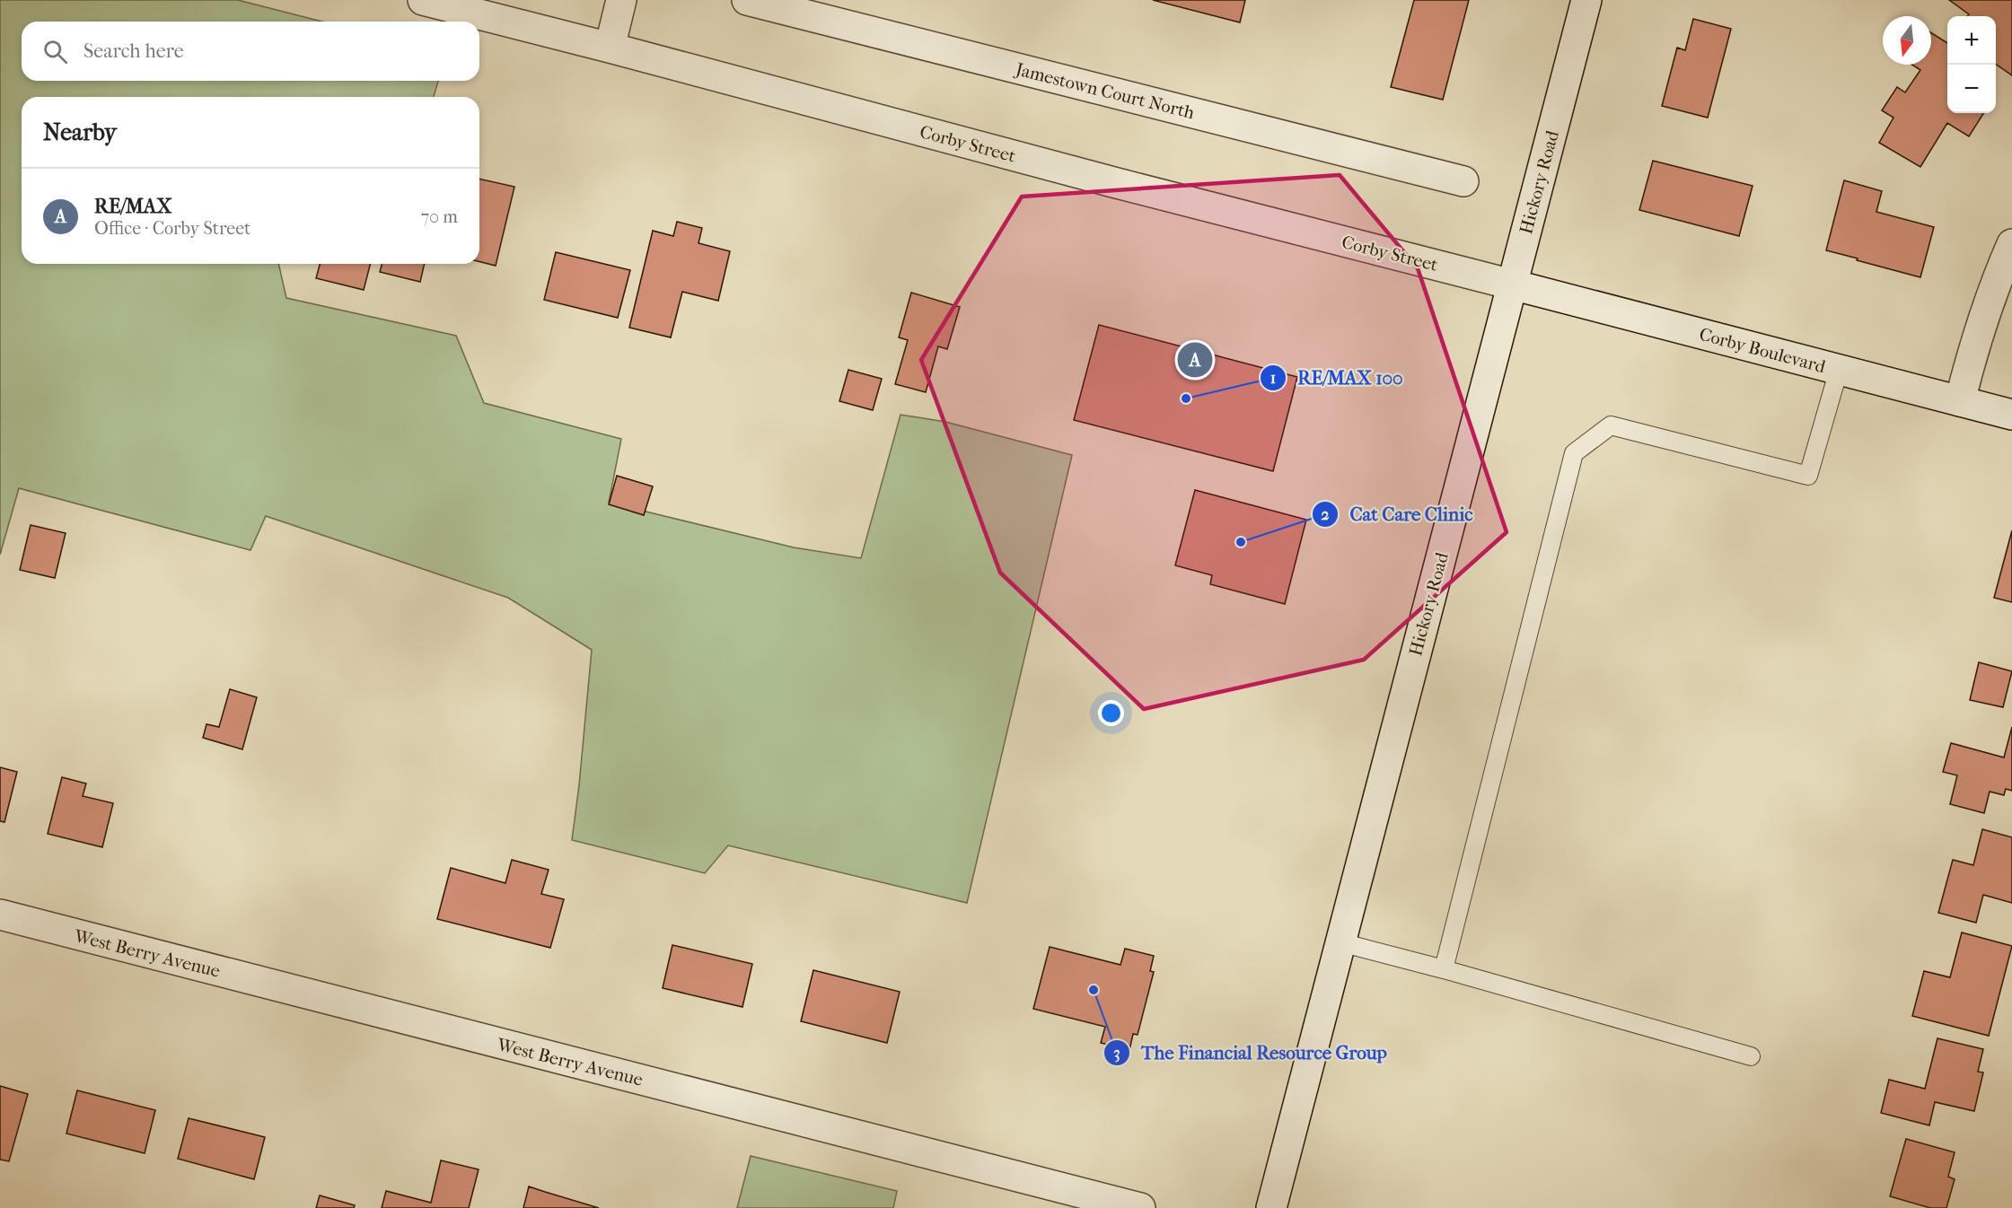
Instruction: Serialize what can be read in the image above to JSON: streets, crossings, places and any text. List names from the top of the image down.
{
  "streets": {
    "street": [
      "Jamestown Court North",
      "Corby Street",
      "Hickory Road",
      "Corby Boulevard",
      "West Berry Avenue"
    ]
  },
  "crossings": [
    ["Corby Street", "Hickory Road"],
    ["Corby Street", "Corby Boulevard"],
    ["Hickory Road", "Corby Boulevard"]
  ],
  "places": ["RE/MAX 100", "Cat Care Clinic", "The Financial Resource Group"],
  "north": "bottom",
  "page": {
    "map_buttons": ["+", "−"],
    "search": "Search here",
    "heading": "Nearby",
    "list": [
      {
        "mark": "A",
        "name": "RE/MAX",
        "note": "Office · Corby Street",
        "value": "70 m"
      }
    ],
    "pins": "A"
  }
}
